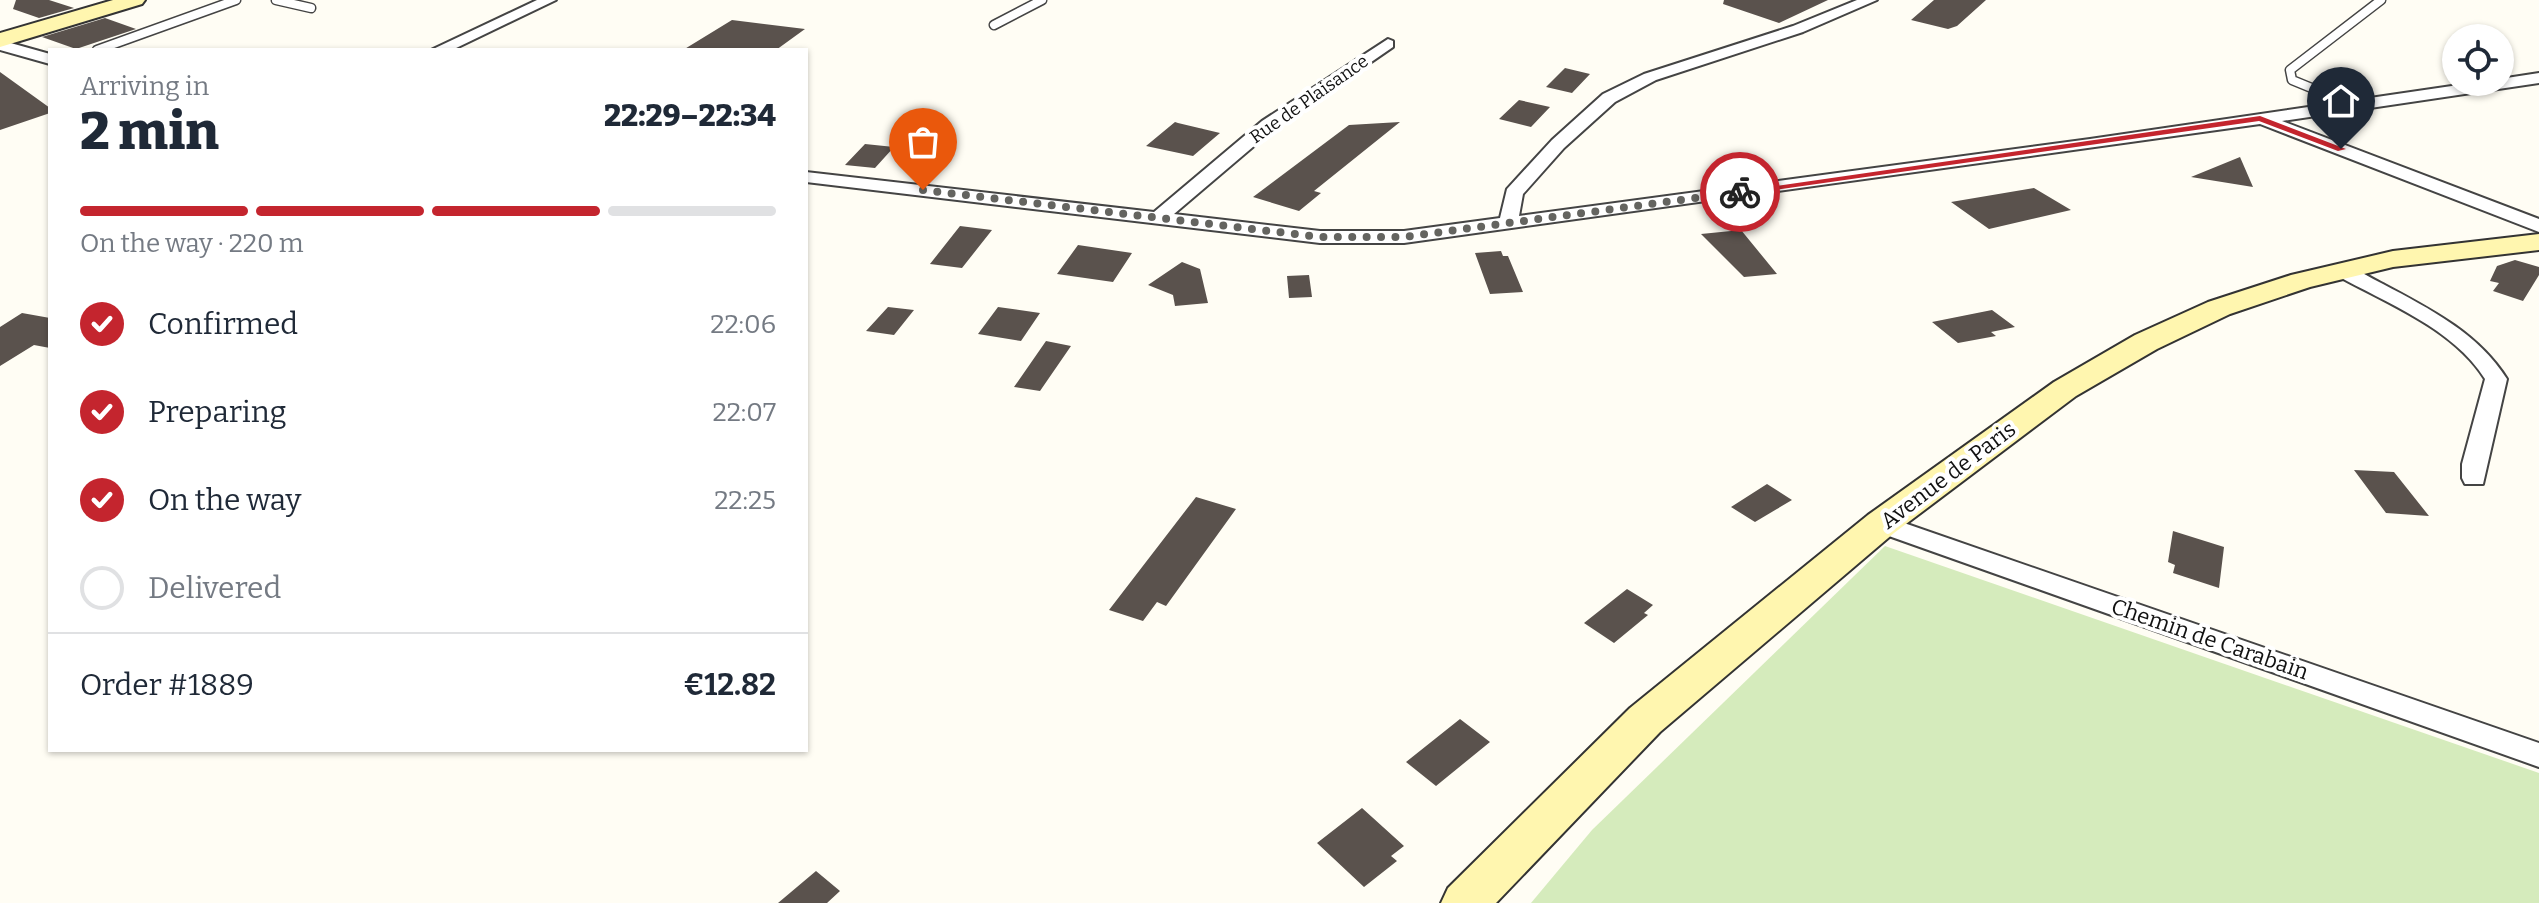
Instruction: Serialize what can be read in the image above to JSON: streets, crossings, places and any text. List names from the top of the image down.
{
  "streets": {
    "main road": ["Avenue de Paris"],
    "street": ["Rue de Plaisance", "Chemin de Carabain"]
  },
  "crossings": [
    ["Avenue de Paris", "Chemin de Carabain"]
  ],
  "page": {
    "heading": ["2 min", "Arriving in", "22:29–22:34"],
    "panel": ["Order #1889", "€12.82"],
    "bar": "On the way · 220 m",
    "list": [
      ["Confirmed", "22:06"],
      ["Preparing", "22:07"],
      ["On the way", "22:25"],
      "Delivered"
    ]
  }
}
